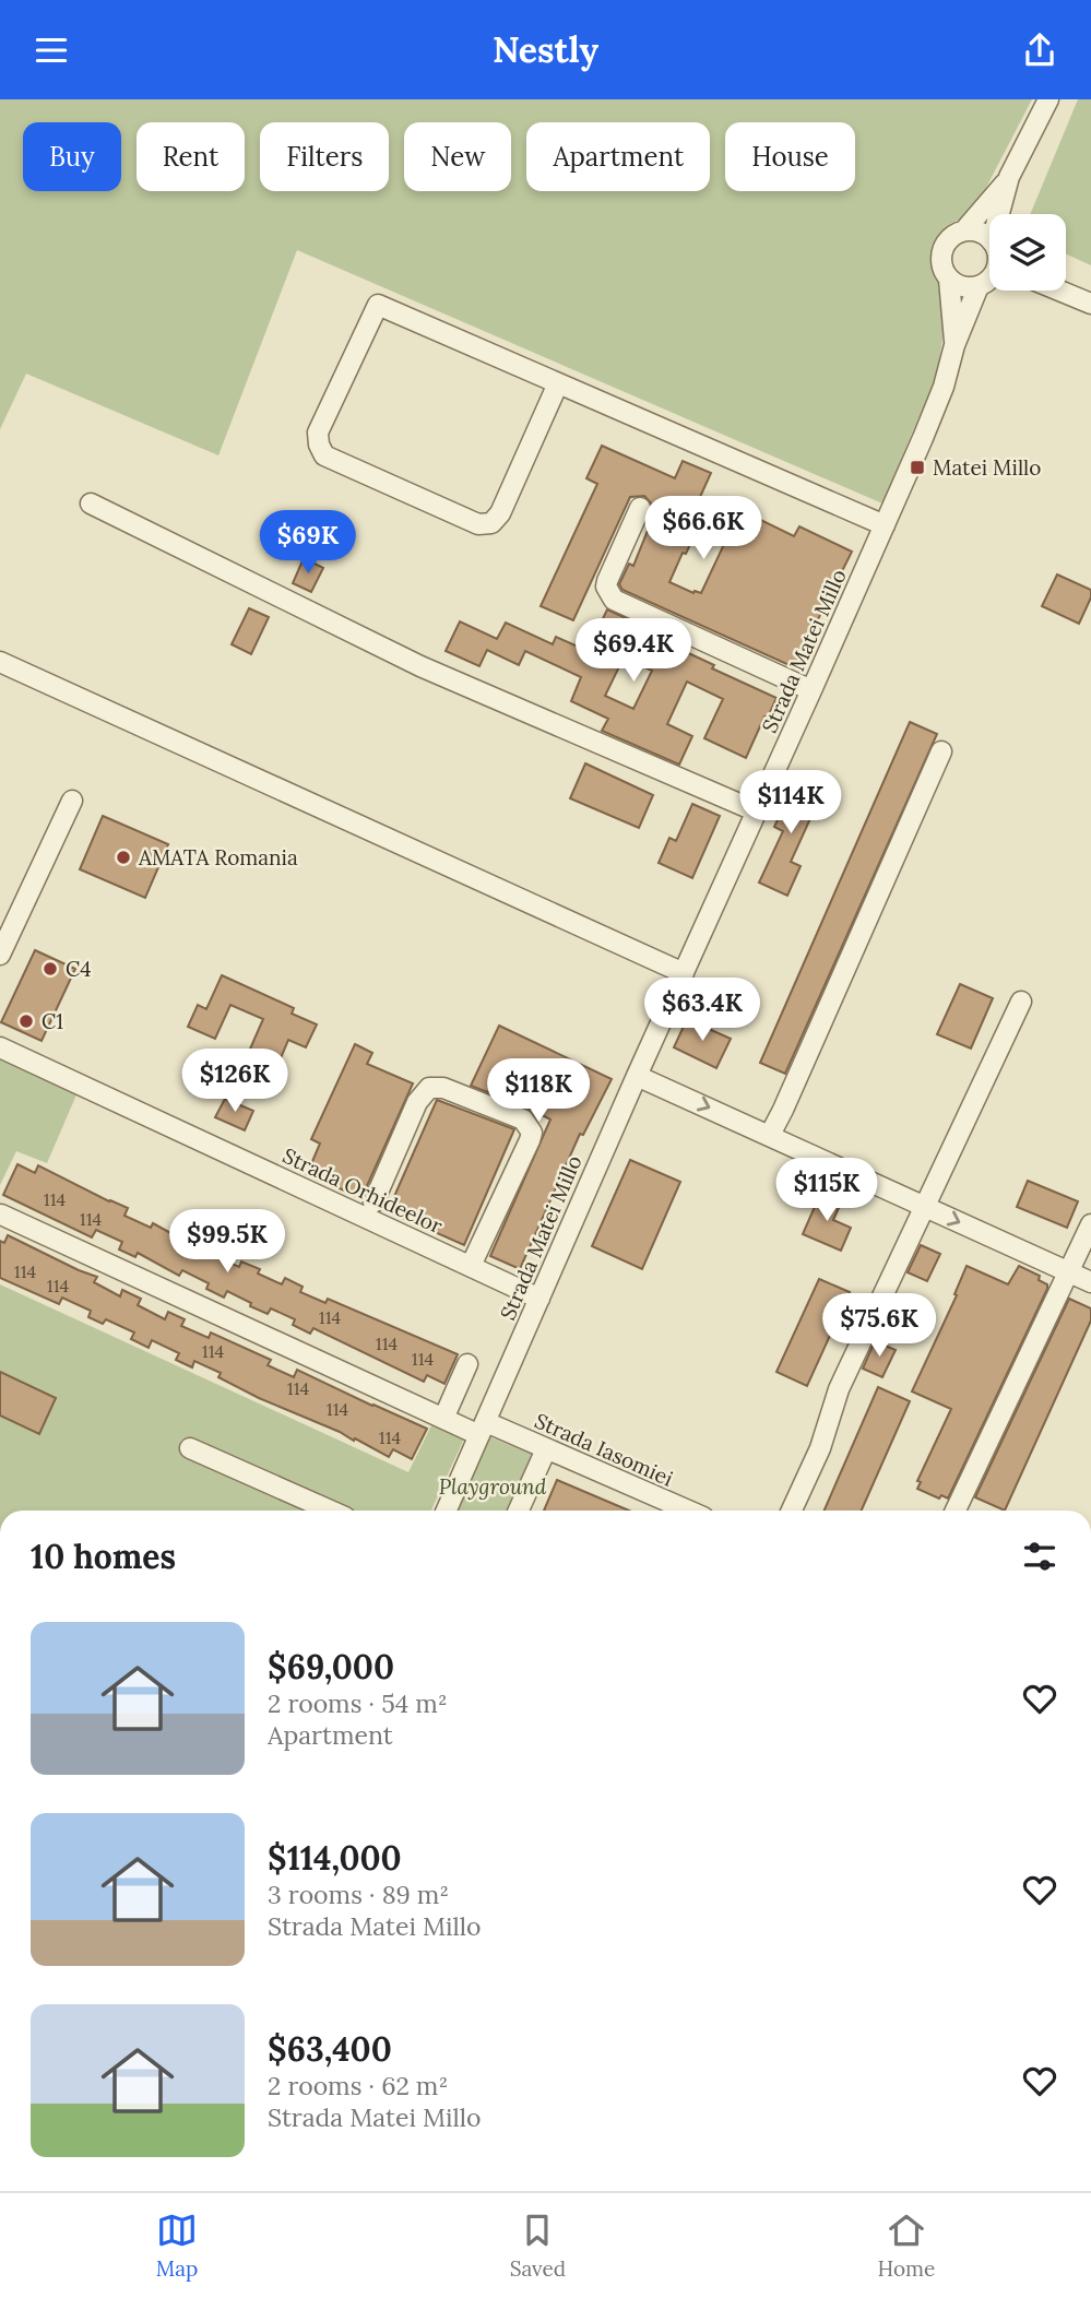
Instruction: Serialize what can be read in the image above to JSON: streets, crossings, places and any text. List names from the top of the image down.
{
  "streets": {
    "street": ["Strada Matei Millo", "Strada Orhideelor", "Strada Iasomiei"]
  },
  "crossings": [
    ["Strada Matei Millo", "Strada Orhideelor"],
    ["Strada Matei Millo", "Strada Iasomiei"]
  ],
  "parks": ["Playground"],
  "places": {
    "transit": ["Matei Millo"],
    "other": ["AMATA Romania", "C4", "C1"]
  },
  "house_numbers": [
    "114",
    "114",
    "114",
    "114",
    "114",
    "114",
    "114",
    "114",
    "114",
    "114",
    "114"
  ],
  "page": {
    "header": "Nestly",
    "chip": [
      "Buy",
      "Rent",
      "Filters",
      "New",
      "Apartment",
      "House"
    ],
    "price": [
      "$66.6K",
      "$69K",
      "$69.4K",
      "$114K",
      "$63.4K",
      "$126K",
      "$118K",
      "$115K",
      "$99.5K",
      "$75.6K"
    ],
    "heading": "10 homes",
    "list": [
      {
        "name": "$69,000",
        "note": "2 rooms · 54 m² · Apartment"
      },
      {
        "name": "$114,000",
        "note": "3 rooms · 89 m² · Strada Matei Millo"
      },
      {
        "name": "$63,400",
        "note": "2 rooms · 62 m² · Strada Matei Millo"
      }
    ],
    "tabs": ["Map", "Saved", "Home"]
  }
}
